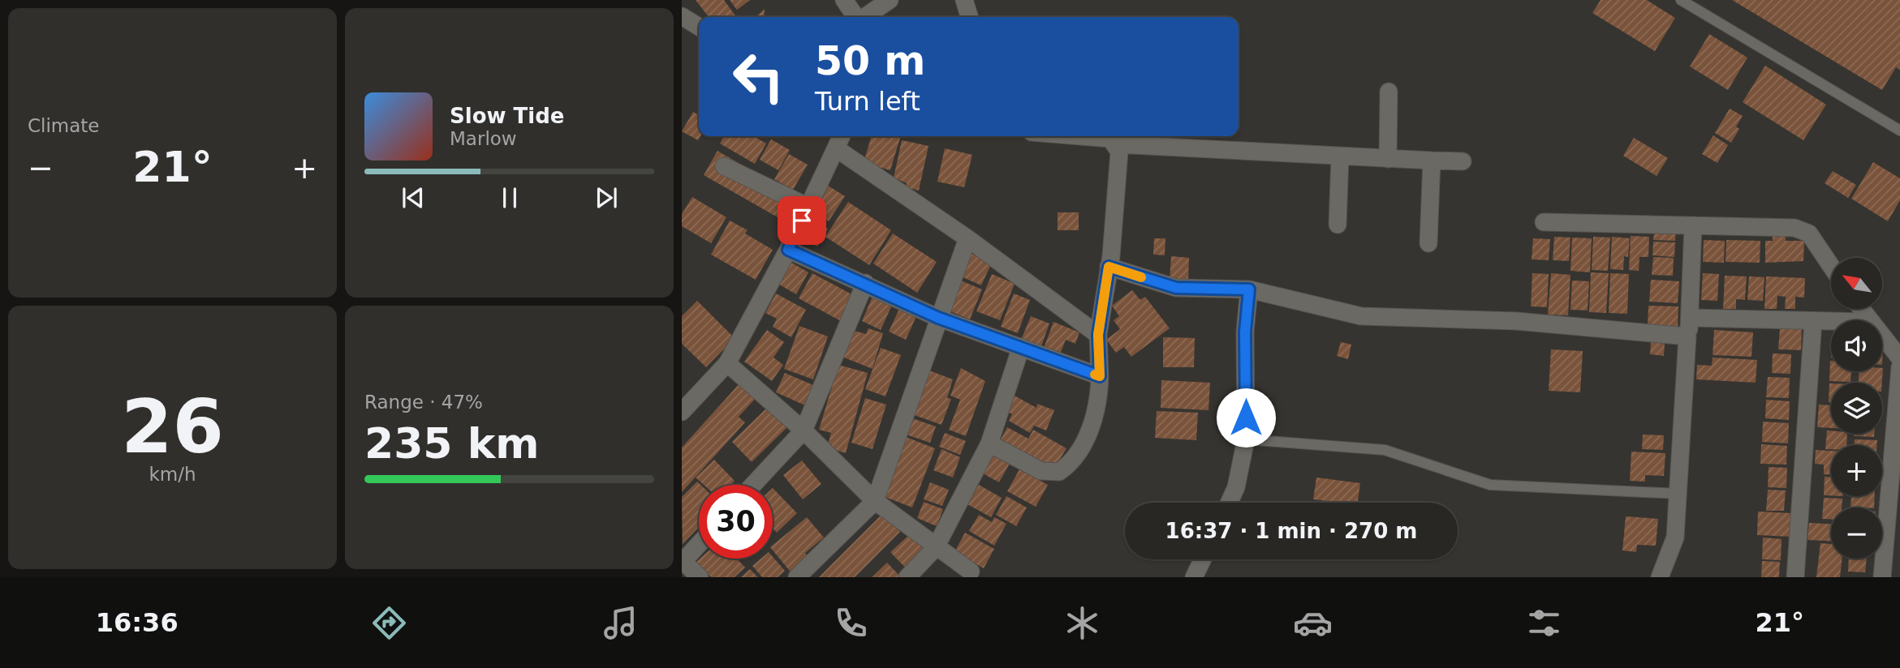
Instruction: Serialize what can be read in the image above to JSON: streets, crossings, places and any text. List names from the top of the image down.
{
  "north": "top left",
  "page": {
    "tile": [
      "Climate",
      ["26", "km/h"],
      ["Range · 47%", "235 km"]
    ],
    "turn": ["50 m", "Turn left"],
    "song": ["Slow Tide", "Marlow"],
    "heat": ["−", "21°", "+"],
    "map_buttons": ["+", "−"],
    "limit": "30",
    "trip": "16:37 · 1 min · 270 m",
    "tabs": ["16:36", "21°"]
  }
}
